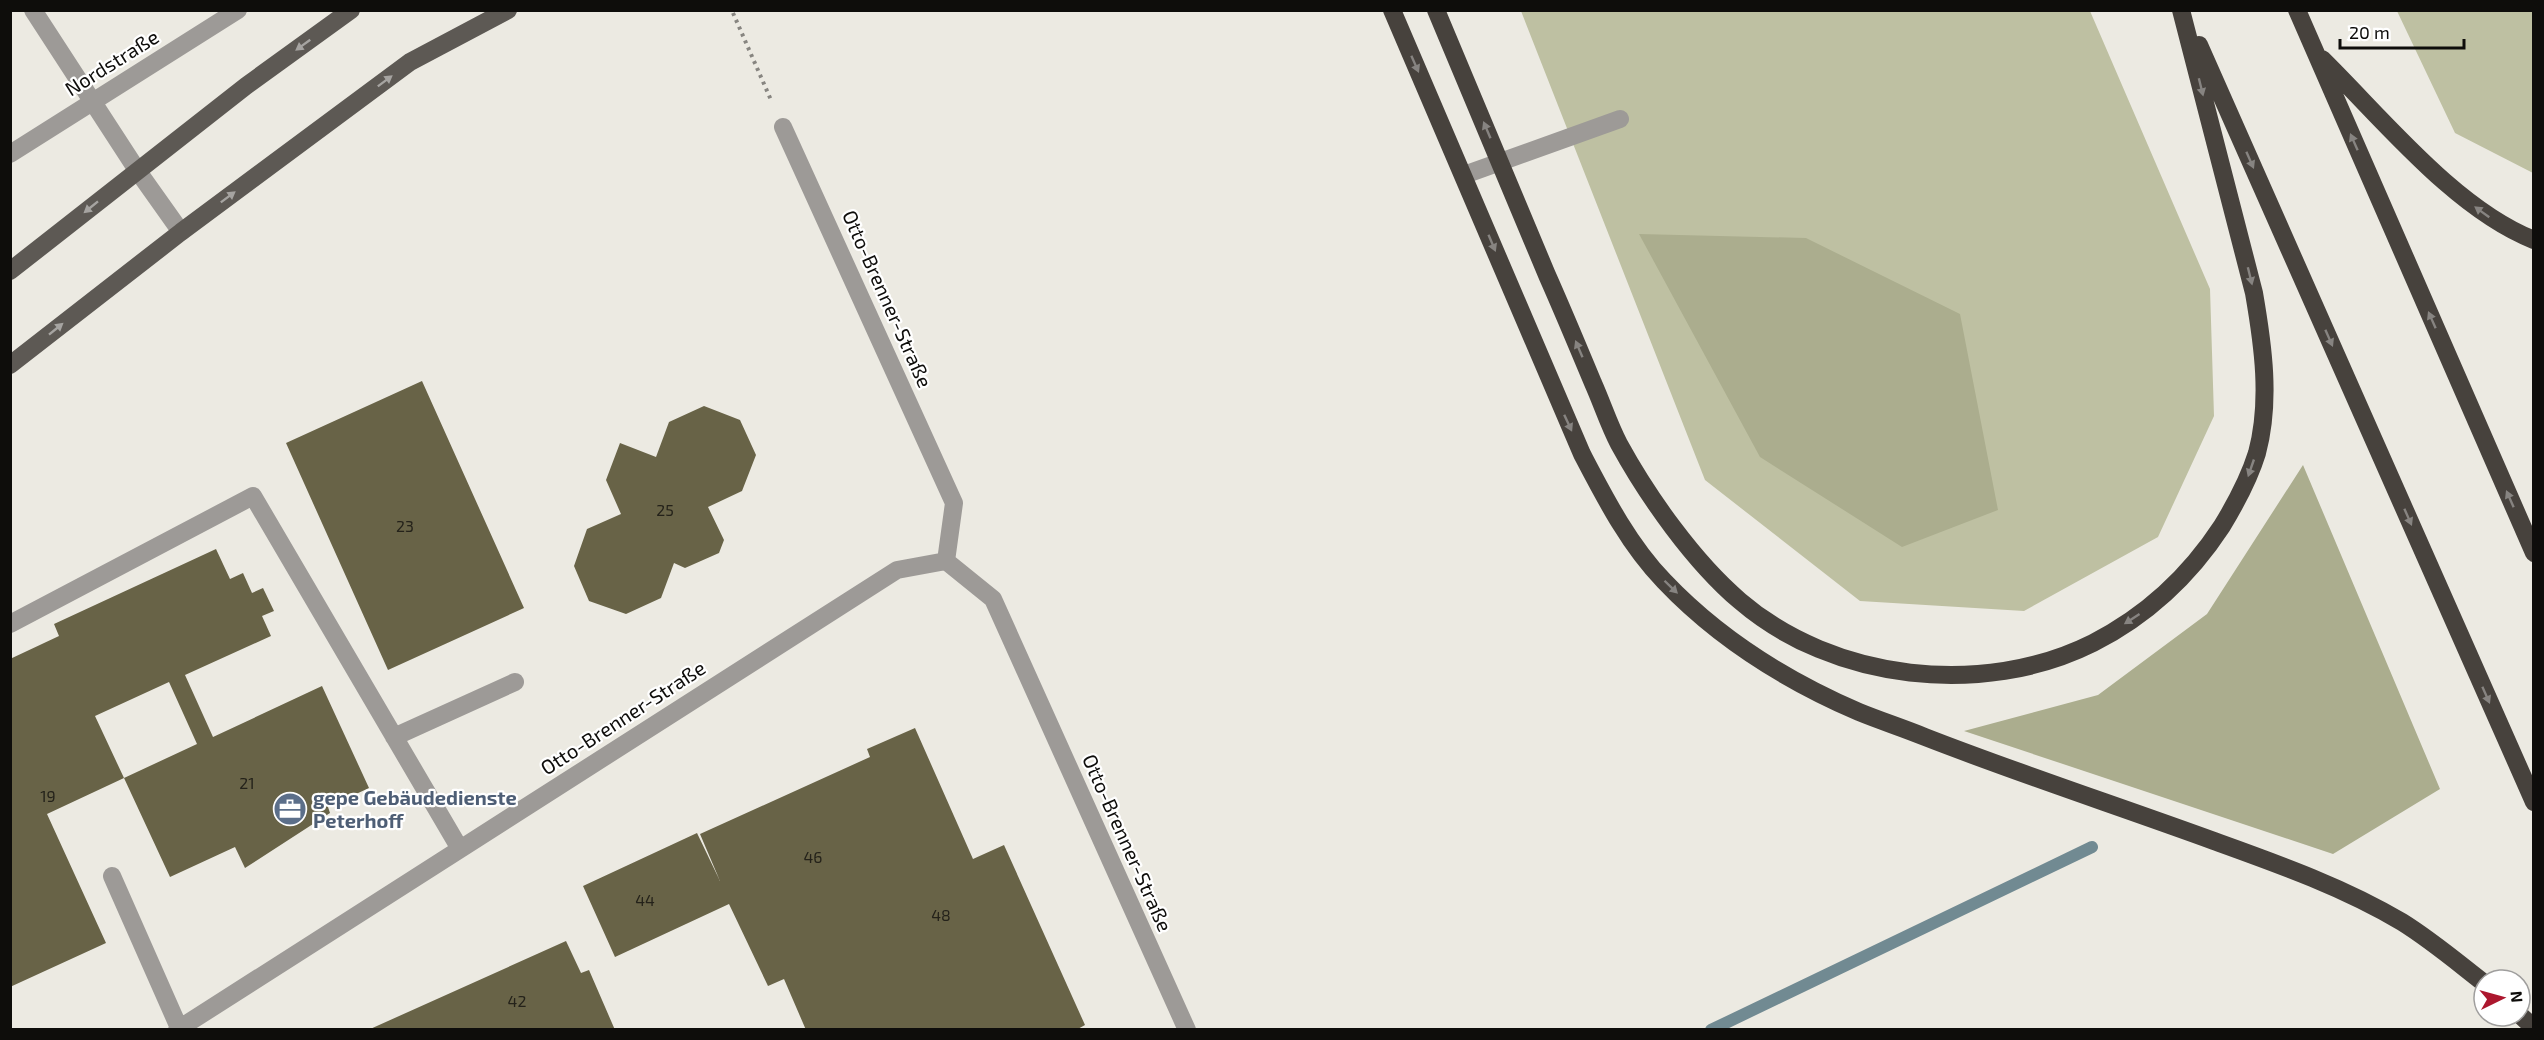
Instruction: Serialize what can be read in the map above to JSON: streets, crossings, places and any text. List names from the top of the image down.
{
  "streets": {
    "street": ["Nordstraße", "Otto-Brenner-Straße"]
  },
  "places": {
    "office": ["gepe Gebäudedienste Peterhoff"]
  },
  "house_numbers": [
    "25",
    "23",
    "21",
    "19",
    "46",
    "44",
    "48",
    "42"
  ],
  "scale_bar": "20 m",
  "north": "right"
}
